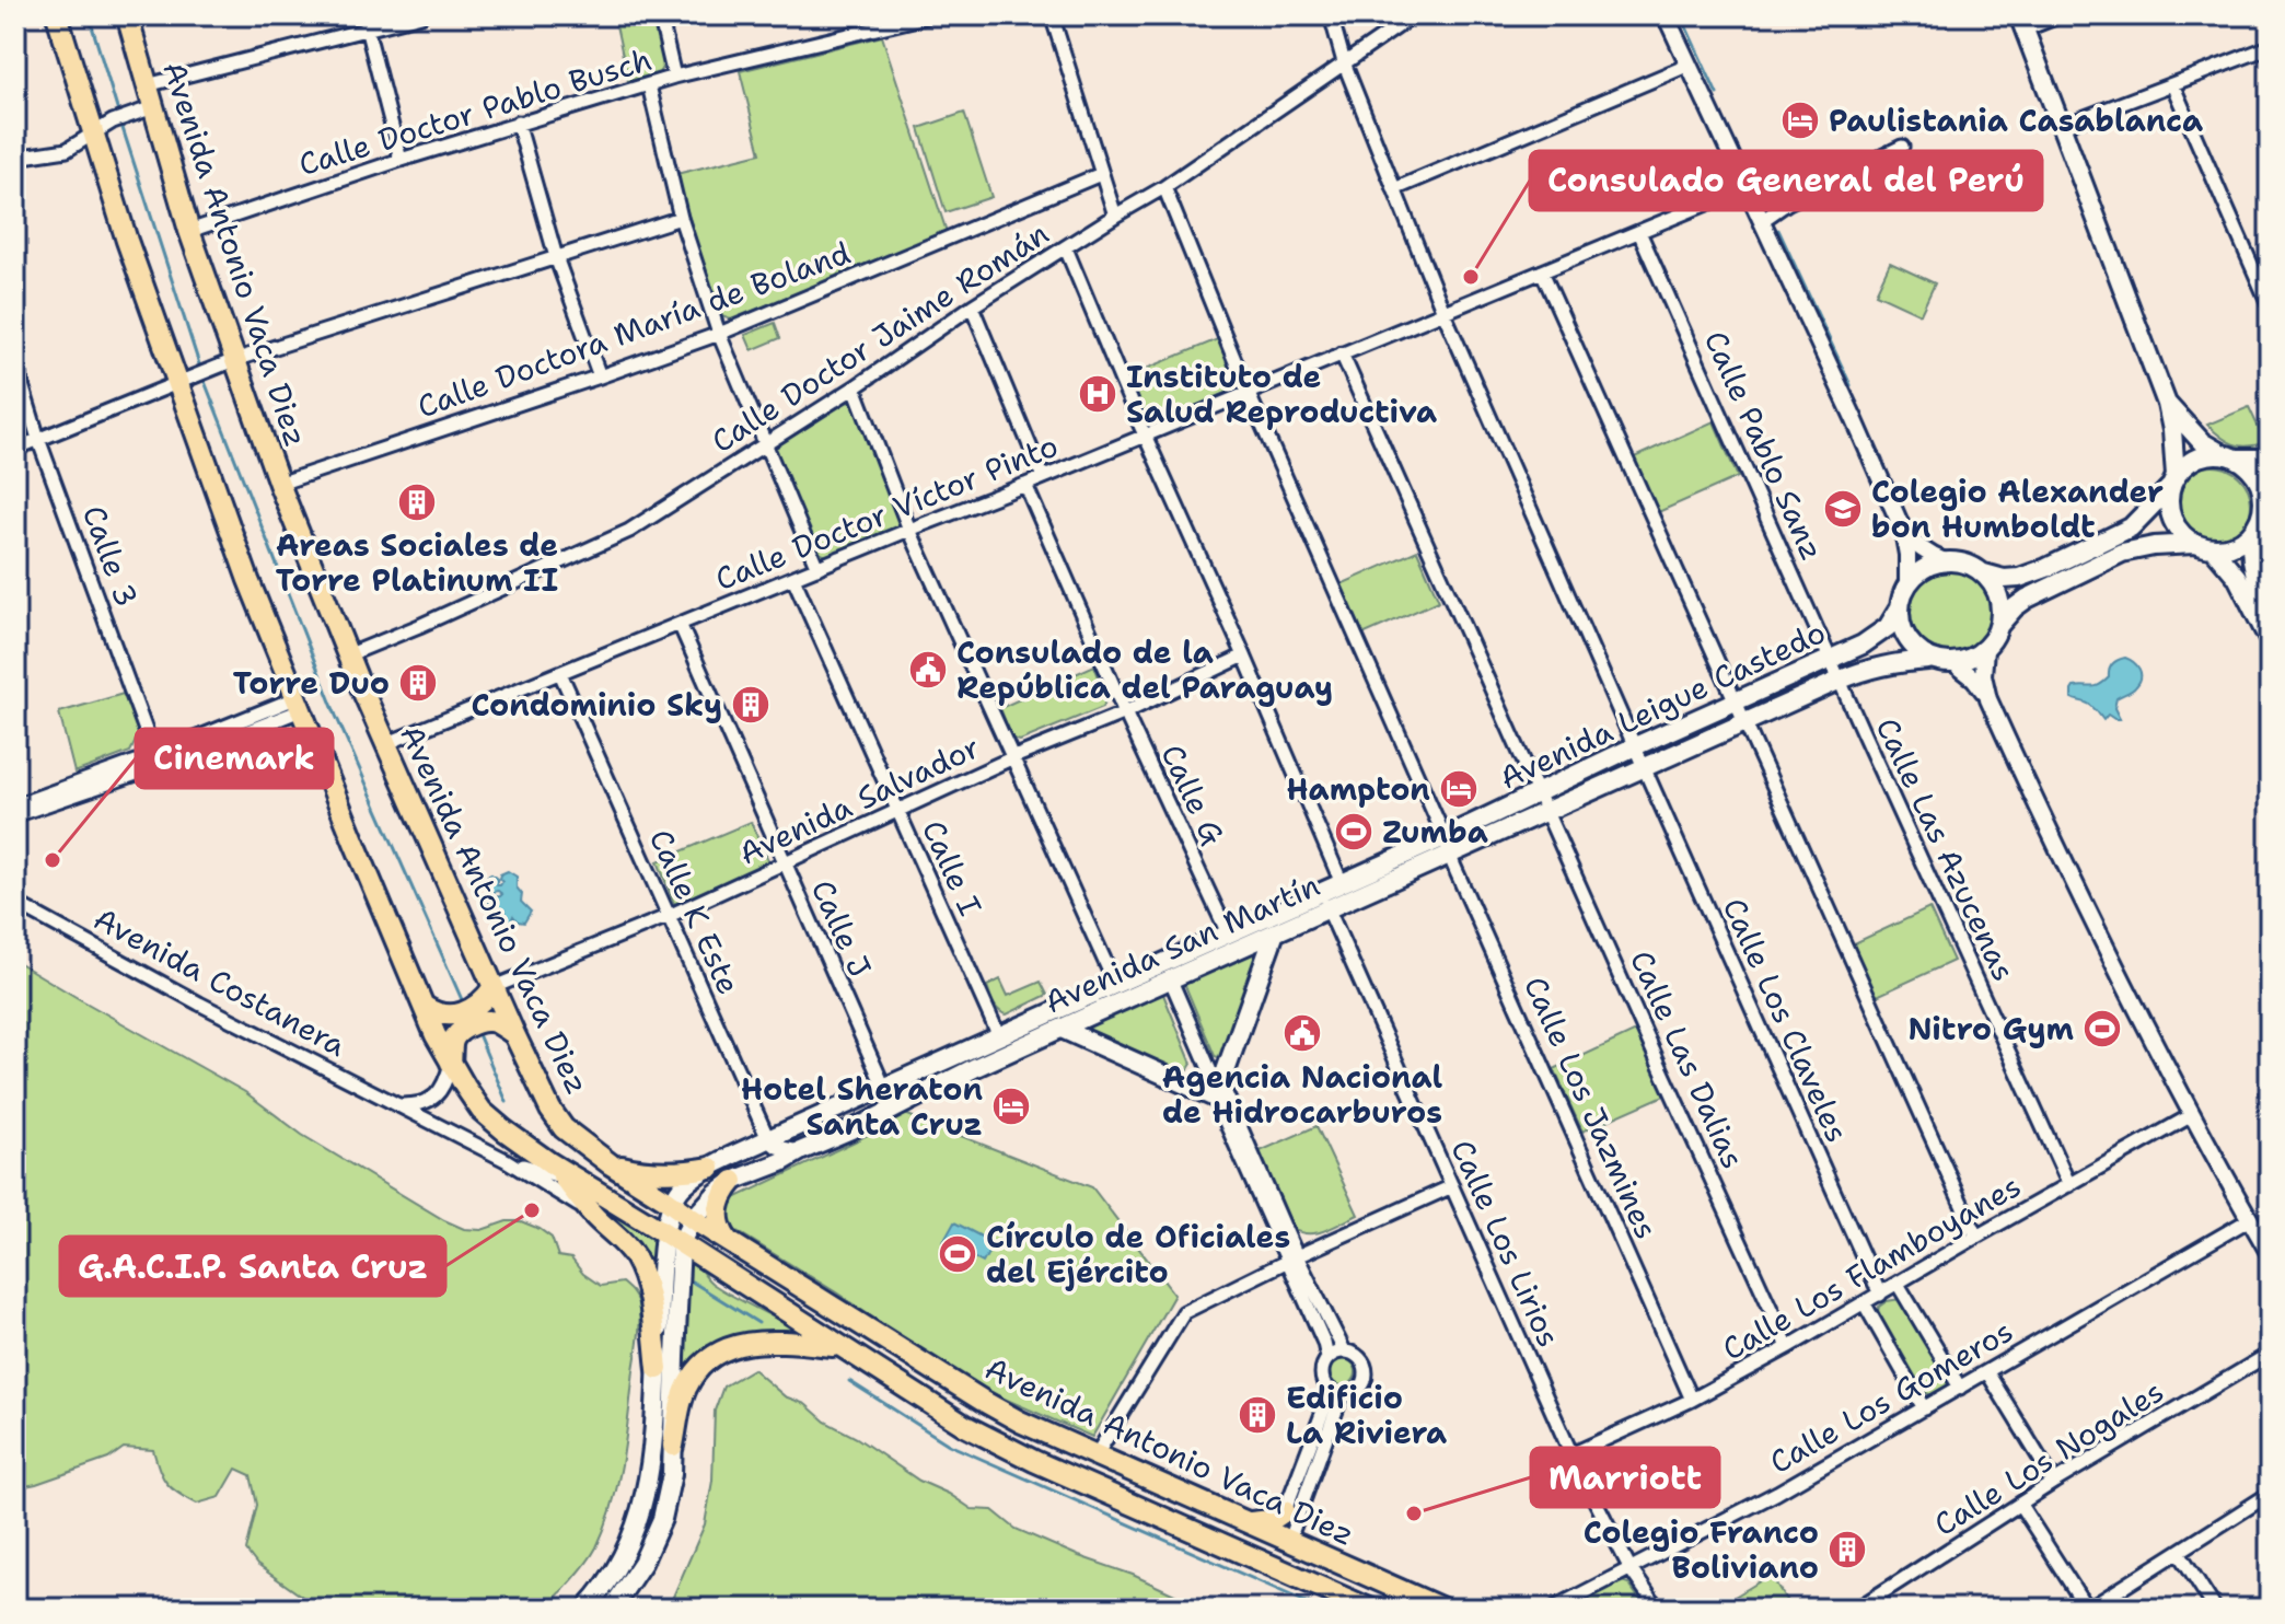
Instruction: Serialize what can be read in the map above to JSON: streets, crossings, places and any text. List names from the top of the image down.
{
  "streets": {
    "highway": ["Avenida Antonio Vaca Diez"],
    "main road": ["Avenida Leigue Castedo", "Avenida San Martín"],
    "street": [
      "Calle Doctor Pablo Busch",
      "Calle Doctora María de Boland",
      "Calle Doctor Jaime Román",
      "Calle Pablo Sanz",
      "Calle Doctor Víctor Pinto",
      "Calle 3",
      "Calle G",
      "Avenida Salvador",
      "Calle Las Azucenas",
      "Calle I",
      "Calle K Este",
      "Calle J",
      "Avenida Costanera",
      "Calle Los Claveles",
      "Calle Las Dalias",
      "Calle Los Jazmines",
      "Calle Los Lirios",
      "Calle Los Flamboyanes",
      "Calle Los Gomeros",
      "Calle Los Nogales"
    ]
  },
  "crossings": [
    ["Calle Doctor Pablo Busch", "Avenida Antonio Vaca Diez"],
    ["Avenida Antonio Vaca Diez", "Calle Doctora María de Boland"],
    ["Avenida Antonio Vaca Diez", "Calle Doctor Jaime Román"],
    ["Avenida Antonio Vaca Diez", "Calle Doctor Víctor Pinto"],
    ["Avenida Antonio Vaca Diez", "Avenida Salvador"],
    ["Avenida Antonio Vaca Diez", "Avenida San Martín"],
    ["Calle Doctor Jaime Román", "Calle Los Claveles"],
    ["Calle Doctor Jaime Román", "Calle Los Jazmines"],
    ["Calle Pablo Sanz", "Calle Doctor Víctor Pinto"],
    ["Calle Pablo Sanz", "Avenida Leigue Castedo"],
    ["Calle Pablo Sanz", "Calle Las Azucenas"],
    ["Calle Pablo Sanz", "Avenida San Martín"],
    ["Calle Doctor Víctor Pinto", "Calle G"],
    ["Calle Doctor Víctor Pinto", "Calle I"],
    ["Calle Doctor Víctor Pinto", "Calle K Este"],
    ["Calle Doctor Víctor Pinto", "Calle J"],
    ["Calle Doctor Víctor Pinto", "Calle Los Claveles"],
    ["Calle Doctor Víctor Pinto", "Calle Las Dalias"],
    ["Calle Doctor Víctor Pinto", "Calle Los Jazmines"],
    ["Avenida Leigue Castedo", "Avenida San Martín"],
    ["Avenida Leigue Castedo", "Calle Los Claveles"],
    ["Avenida Leigue Castedo", "Calle Las Dalias"],
    ["Avenida Leigue Castedo", "Calle Los Jazmines"],
    ["Calle G", "Avenida Salvador"],
    ["Calle G", "Avenida San Martín"],
    ["Avenida Salvador", "Calle I"],
    ["Avenida Salvador", "Calle K Este"],
    ["Avenida Salvador", "Calle J"],
    ["Calle Las Azucenas", "Avenida San Martín"],
    ["Calle Las Azucenas", "Calle Los Flamboyanes"],
    ["Calle I", "Avenida San Martín"],
    ["Calle K Este", "Avenida San Martín"],
    ["Calle J", "Avenida San Martín"],
    ["Avenida San Martín", "Calle Los Claveles"],
    ["Avenida San Martín", "Calle Las Dalias"],
    ["Avenida San Martín", "Calle Los Jazmines"],
    ["Avenida San Martín", "Calle Los Lirios"],
    ["Calle Los Claveles", "Calle Los Flamboyanes"],
    ["Calle Las Dalias", "Calle Los Flamboyanes"],
    ["Calle Los Jazmines", "Calle Los Flamboyanes"],
    ["Calle Los Lirios", "Calle Los Flamboyanes"],
    ["Calle Los Lirios", "Calle Los Gomeros"]
  ],
  "places": {
    "hotel": ["Paulistania Casablanca", "Hampton", "Hotel Sheraton Santa Cruz"],
    "other": [
      "Consulado General del Perú",
      "Cinemark",
      "G.A.C.I.P. Santa Cruz",
      "Marriott"
    ],
    "hospital": ["Instituto de Salud Reproductiva"],
    "building": [
      "Areas Sociales de Torre Platinum II",
      "Torre Duo",
      "Condominio Sky",
      "Edificio La Riviera",
      "Colegio Franco Boliviano"
    ],
    "school or university": ["Colegio Alexander bon Humboldt"],
    "public building": ["Consulado de la República del Paraguay", "Agencia Nacional de Hidrocarburos"],
    "sports": ["Zumba", "Nitro Gym", "Círculo de Oficiales del Ejército"]
  }
}
